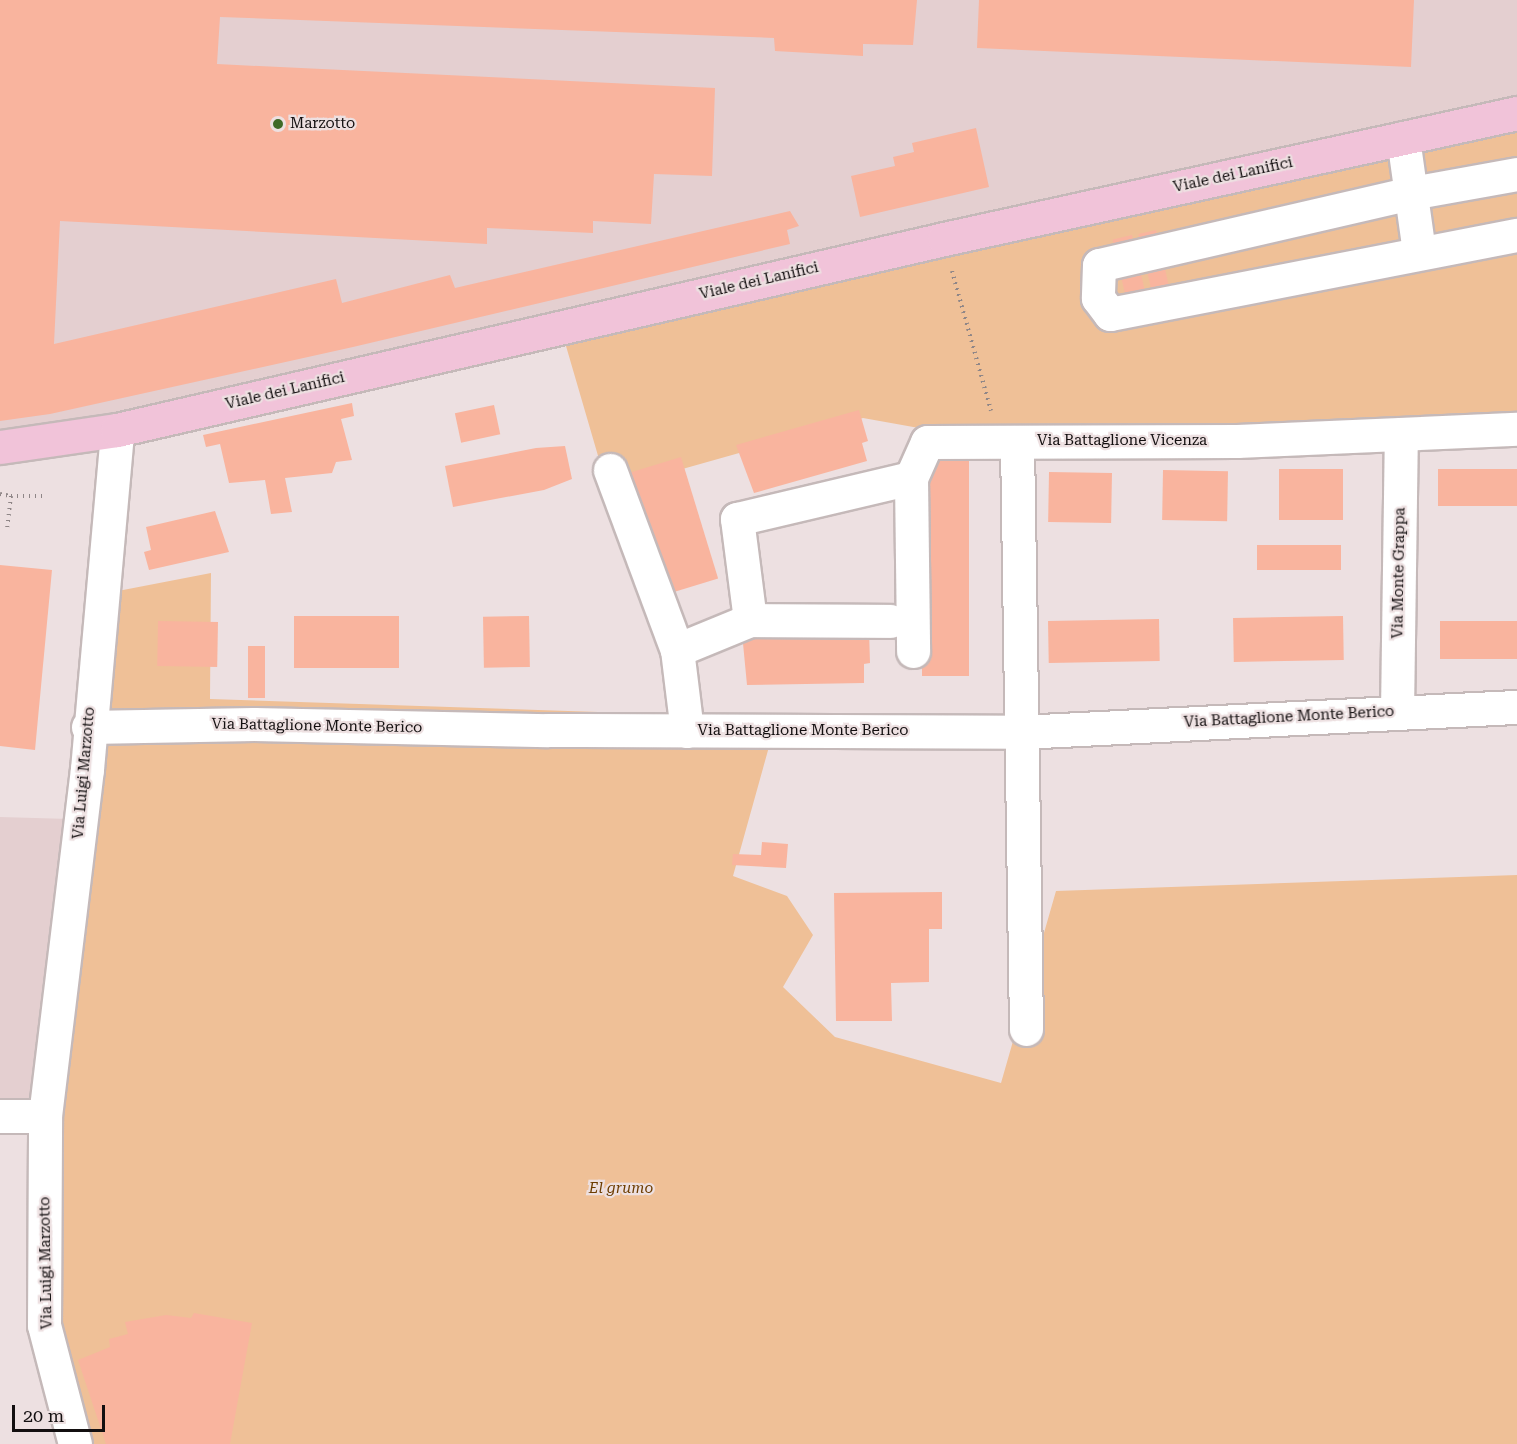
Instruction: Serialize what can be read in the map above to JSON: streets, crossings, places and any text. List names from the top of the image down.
{
  "streets": {
    "main road": ["Viale dei Lanifici"],
    "street": [
      "Via Battaglione Vicenza",
      "Via Monte Grappa",
      "Via Battaglione Monte Berico",
      "Via Luigi Marzotto"
    ]
  },
  "crossings": [
    ["Viale dei Lanifici", "Via Luigi Marzotto"],
    ["Via Battaglione Vicenza", "Via Monte Grappa"],
    ["Via Battaglione Vicenza", "Via Battaglione Monte Berico"],
    ["Via Monte Grappa", "Via Battaglione Monte Berico"],
    ["Via Battaglione Monte Berico", "Via Luigi Marzotto"]
  ],
  "parks": ["El grumo"],
  "places": ["Marzotto"],
  "scale_bar": "20 m"
}
